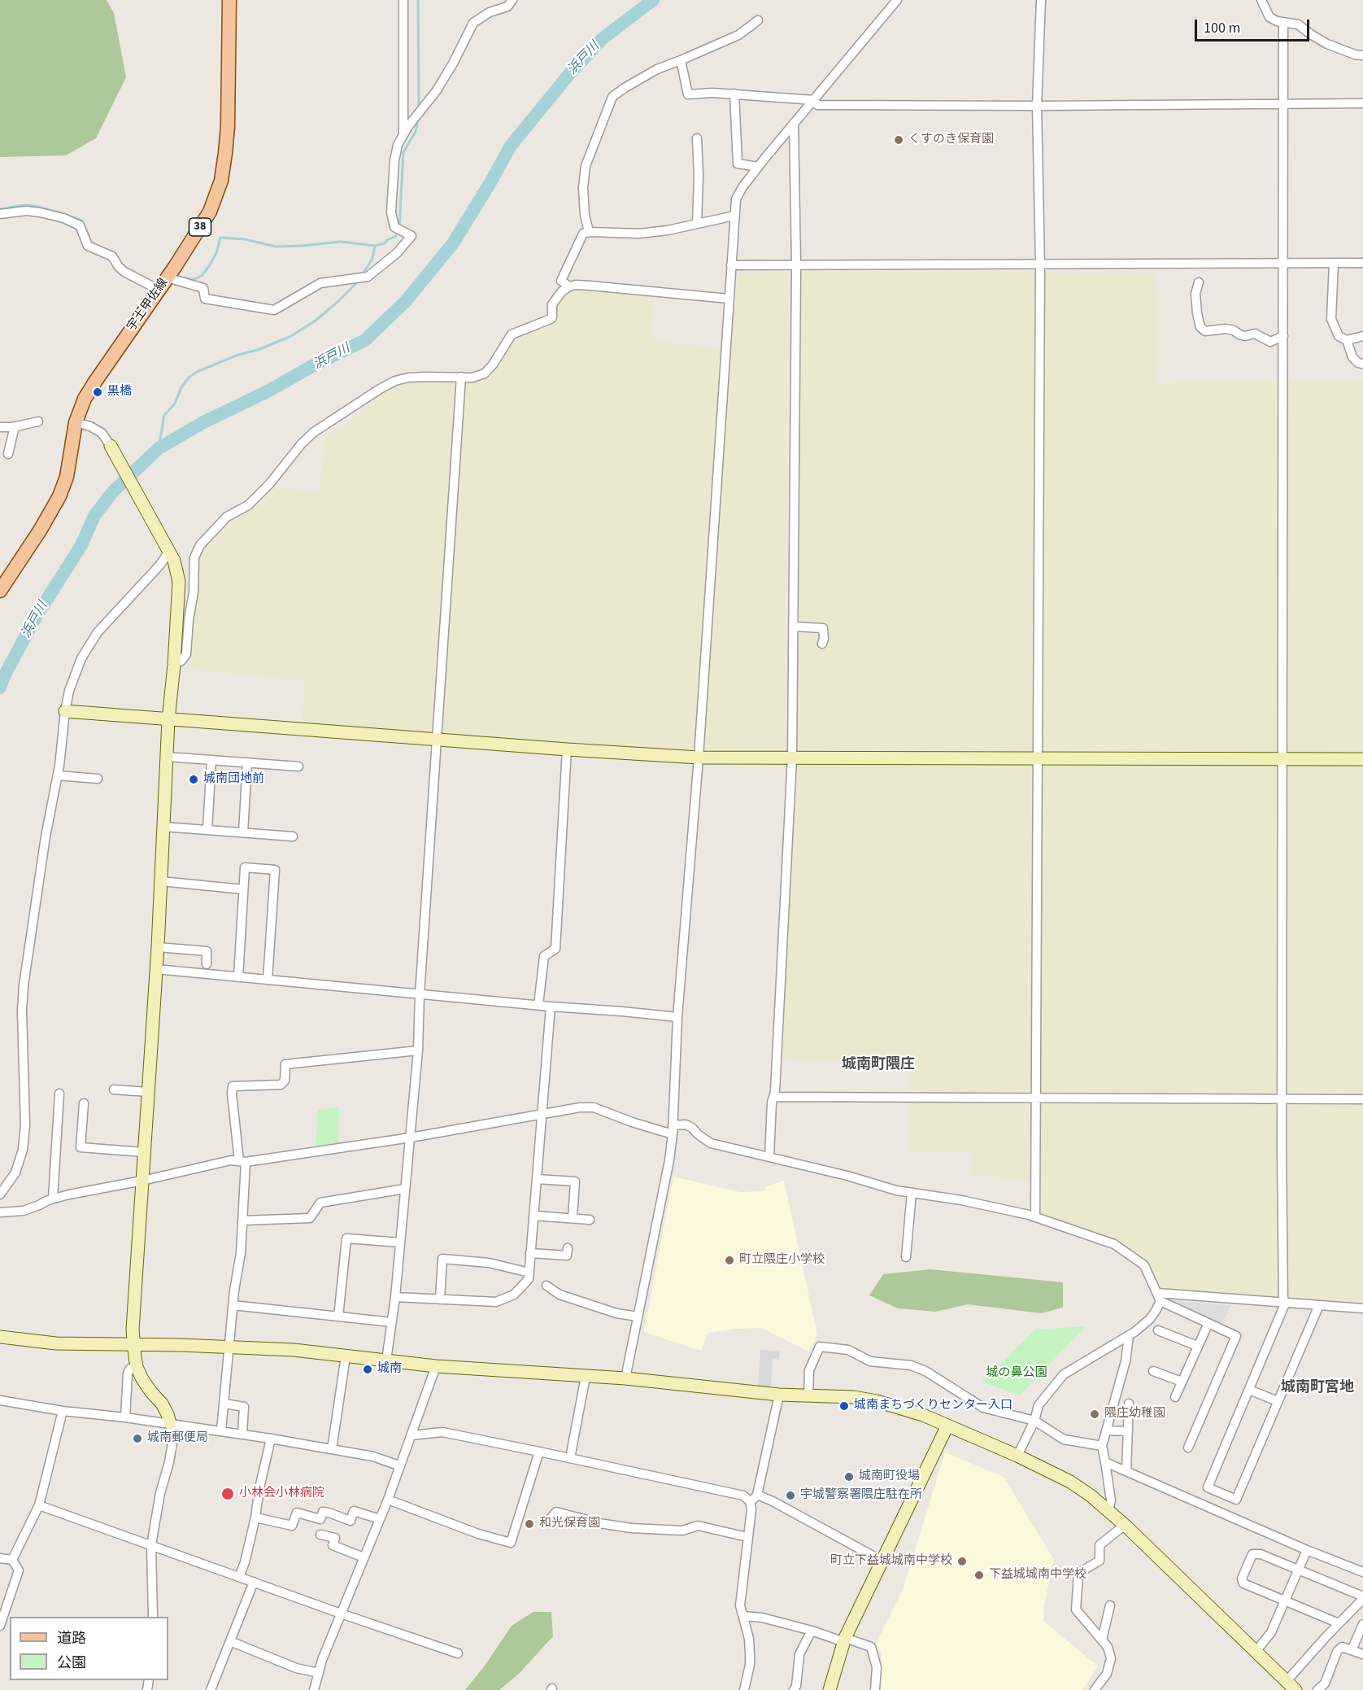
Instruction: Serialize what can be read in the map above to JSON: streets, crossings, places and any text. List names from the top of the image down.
{
  "streets": {
    "main road": ["38", "宇土甲佐線"]
  },
  "districts": ["城南町隈庄", "城南町宮地"],
  "water": ["浜戸川"],
  "parks": ["城の鼻公園"],
  "places": [
    "くすのき保育園",
    "黒橋",
    "城南団地前",
    "町立隈庄小学校",
    "城南",
    "城南まちづくりセンター入口",
    "隈庄幼稚園",
    "城南郵便局",
    "城南町役場",
    "小林会小林病院",
    "宇城警察署隈庄駐在所",
    "和光保育園",
    "町立下益城城南中学校",
    "下益城城南中学校"
  ],
  "legend": ["道路", "公園"],
  "scale_bar": "100 m"
}
